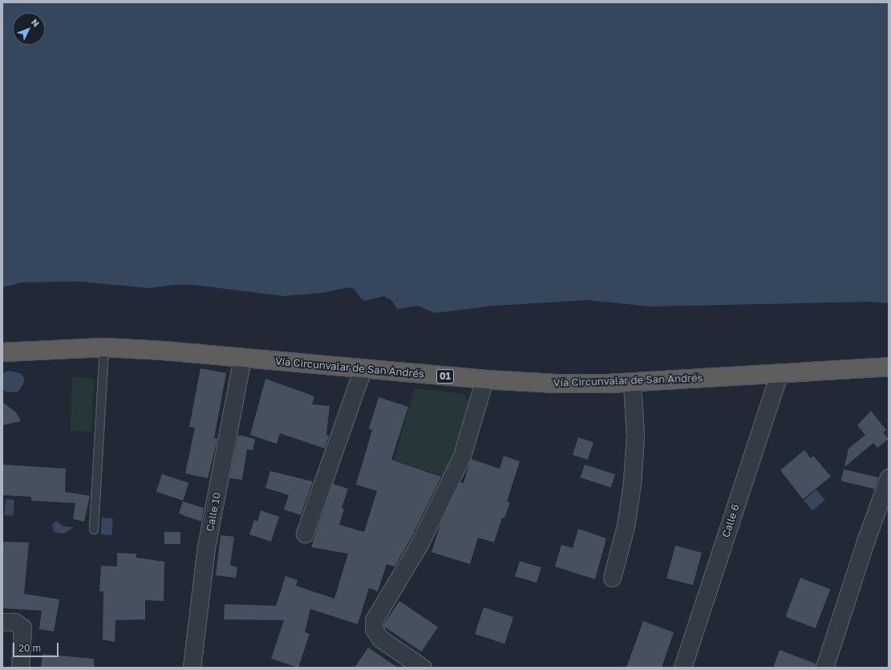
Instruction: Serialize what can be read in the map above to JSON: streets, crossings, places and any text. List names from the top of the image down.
{
  "streets": {
    "highway": ["Vía Circunvalar de San Andrés", "01"],
    "street": ["Calle 10", "Calle 6"]
  },
  "crossings": [
    ["Vía Circunvalar de San Andrés", "Calle 10"],
    ["Vía Circunvalar de San Andrés", "Calle 6"]
  ],
  "scale_bar": "20 m",
  "north": "top right"
}
